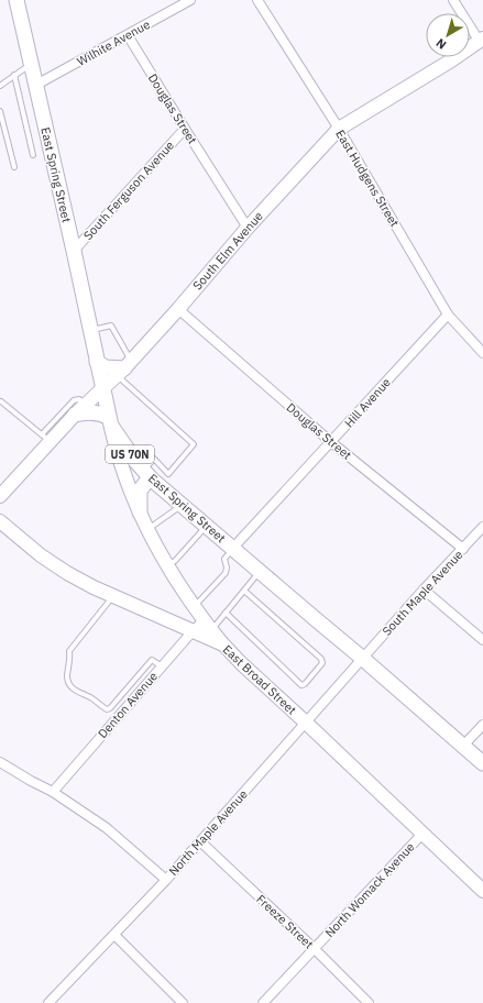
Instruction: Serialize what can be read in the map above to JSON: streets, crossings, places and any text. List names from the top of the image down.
{
  "streets": {
    "main road": ["East Spring Street", "US 70N"],
    "street": [
      "Wilhite Avenue",
      "Douglas Street",
      "East Hudgens Street",
      "South Ferguson Avenue",
      "South Elm Avenue",
      "Hill Avenue",
      "South Maple Avenue",
      "East Broad Street",
      "Denton Avenue",
      "North Maple Avenue",
      "North Womack Avenue",
      "Freeze Street"
    ]
  },
  "crossings": [
    ["Wilhite Avenue", "Douglas Street"],
    ["Wilhite Avenue", "East Spring Street"],
    ["Douglas Street", "South Ferguson Avenue"],
    ["Douglas Street", "South Elm Avenue"],
    ["Douglas Street", "Hill Avenue"],
    ["Douglas Street", "South Maple Avenue"],
    ["East Spring Street", "South Ferguson Avenue"],
    ["East Spring Street", "South Elm Avenue"],
    ["East Spring Street", "Hill Avenue"],
    ["East Spring Street", "South Maple Avenue"],
    ["East Spring Street", "North Maple Avenue"],
    ["East Hudgens Street", "South Elm Avenue"],
    ["East Hudgens Street", "Hill Avenue"],
    ["South Maple Avenue", "North Maple Avenue"],
    ["East Broad Street", "Denton Avenue"],
    ["East Broad Street", "North Maple Avenue"],
    ["East Broad Street", "North Womack Avenue"],
    ["North Maple Avenue", "Freeze Street"],
    ["North Womack Avenue", "Freeze Street"]
  ],
  "north": "bottom left"
}
